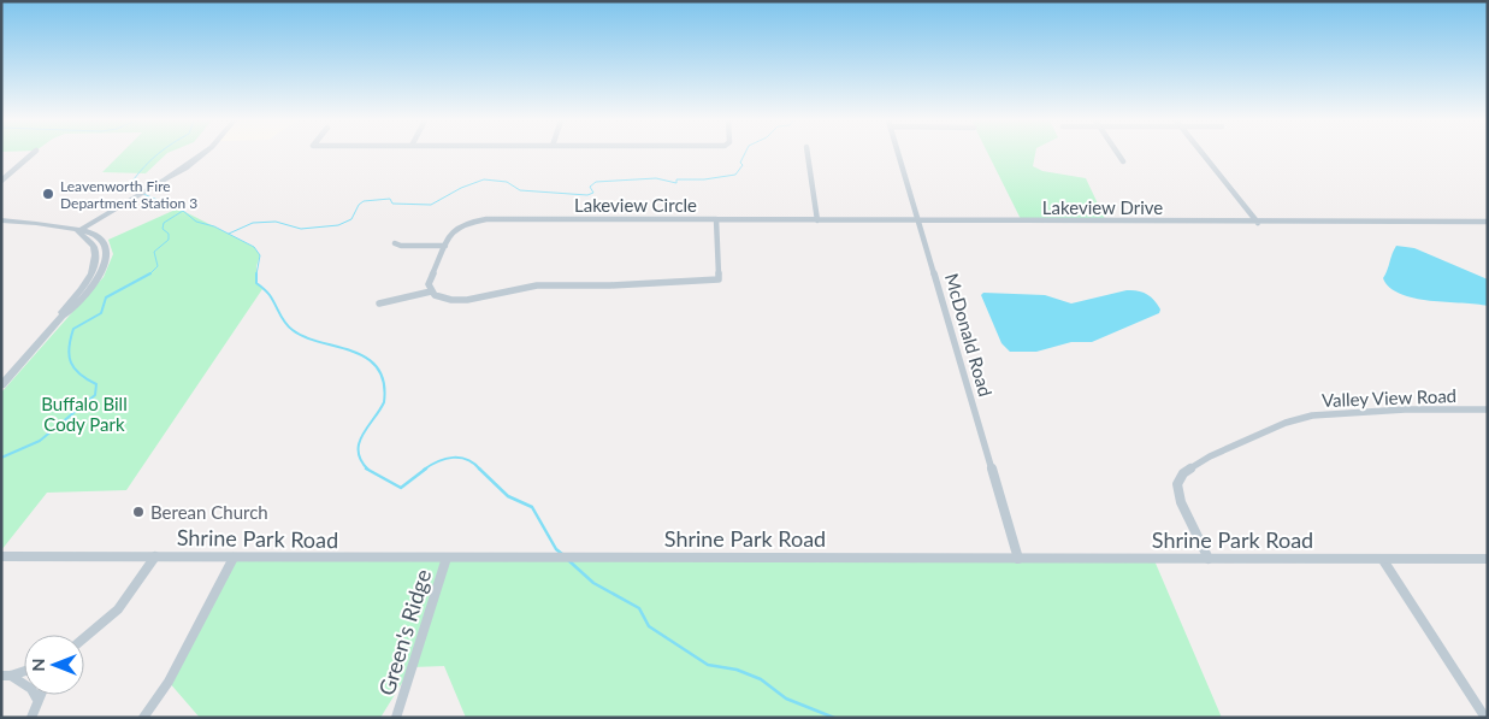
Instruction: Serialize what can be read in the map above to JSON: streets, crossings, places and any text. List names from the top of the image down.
{
  "streets": {
    "street": [
      "Lakeview Circle",
      "Lakeview Drive",
      "McDonald Road",
      "Valley View Road",
      "Shrine Park Road",
      "Green's Ridge"
    ]
  },
  "crossings": [
    ["Lakeview Circle", "Lakeview Drive"],
    ["Lakeview Drive", "McDonald Road"],
    ["McDonald Road", "Shrine Park Road"],
    ["Valley View Road", "Shrine Park Road"],
    ["Shrine Park Road", "Green's Ridge"]
  ],
  "parks": ["Buffalo Bill Cody Park"],
  "places": ["Leavenworth Fire Department Station 3", "Berean Church"],
  "north": "left"
}
